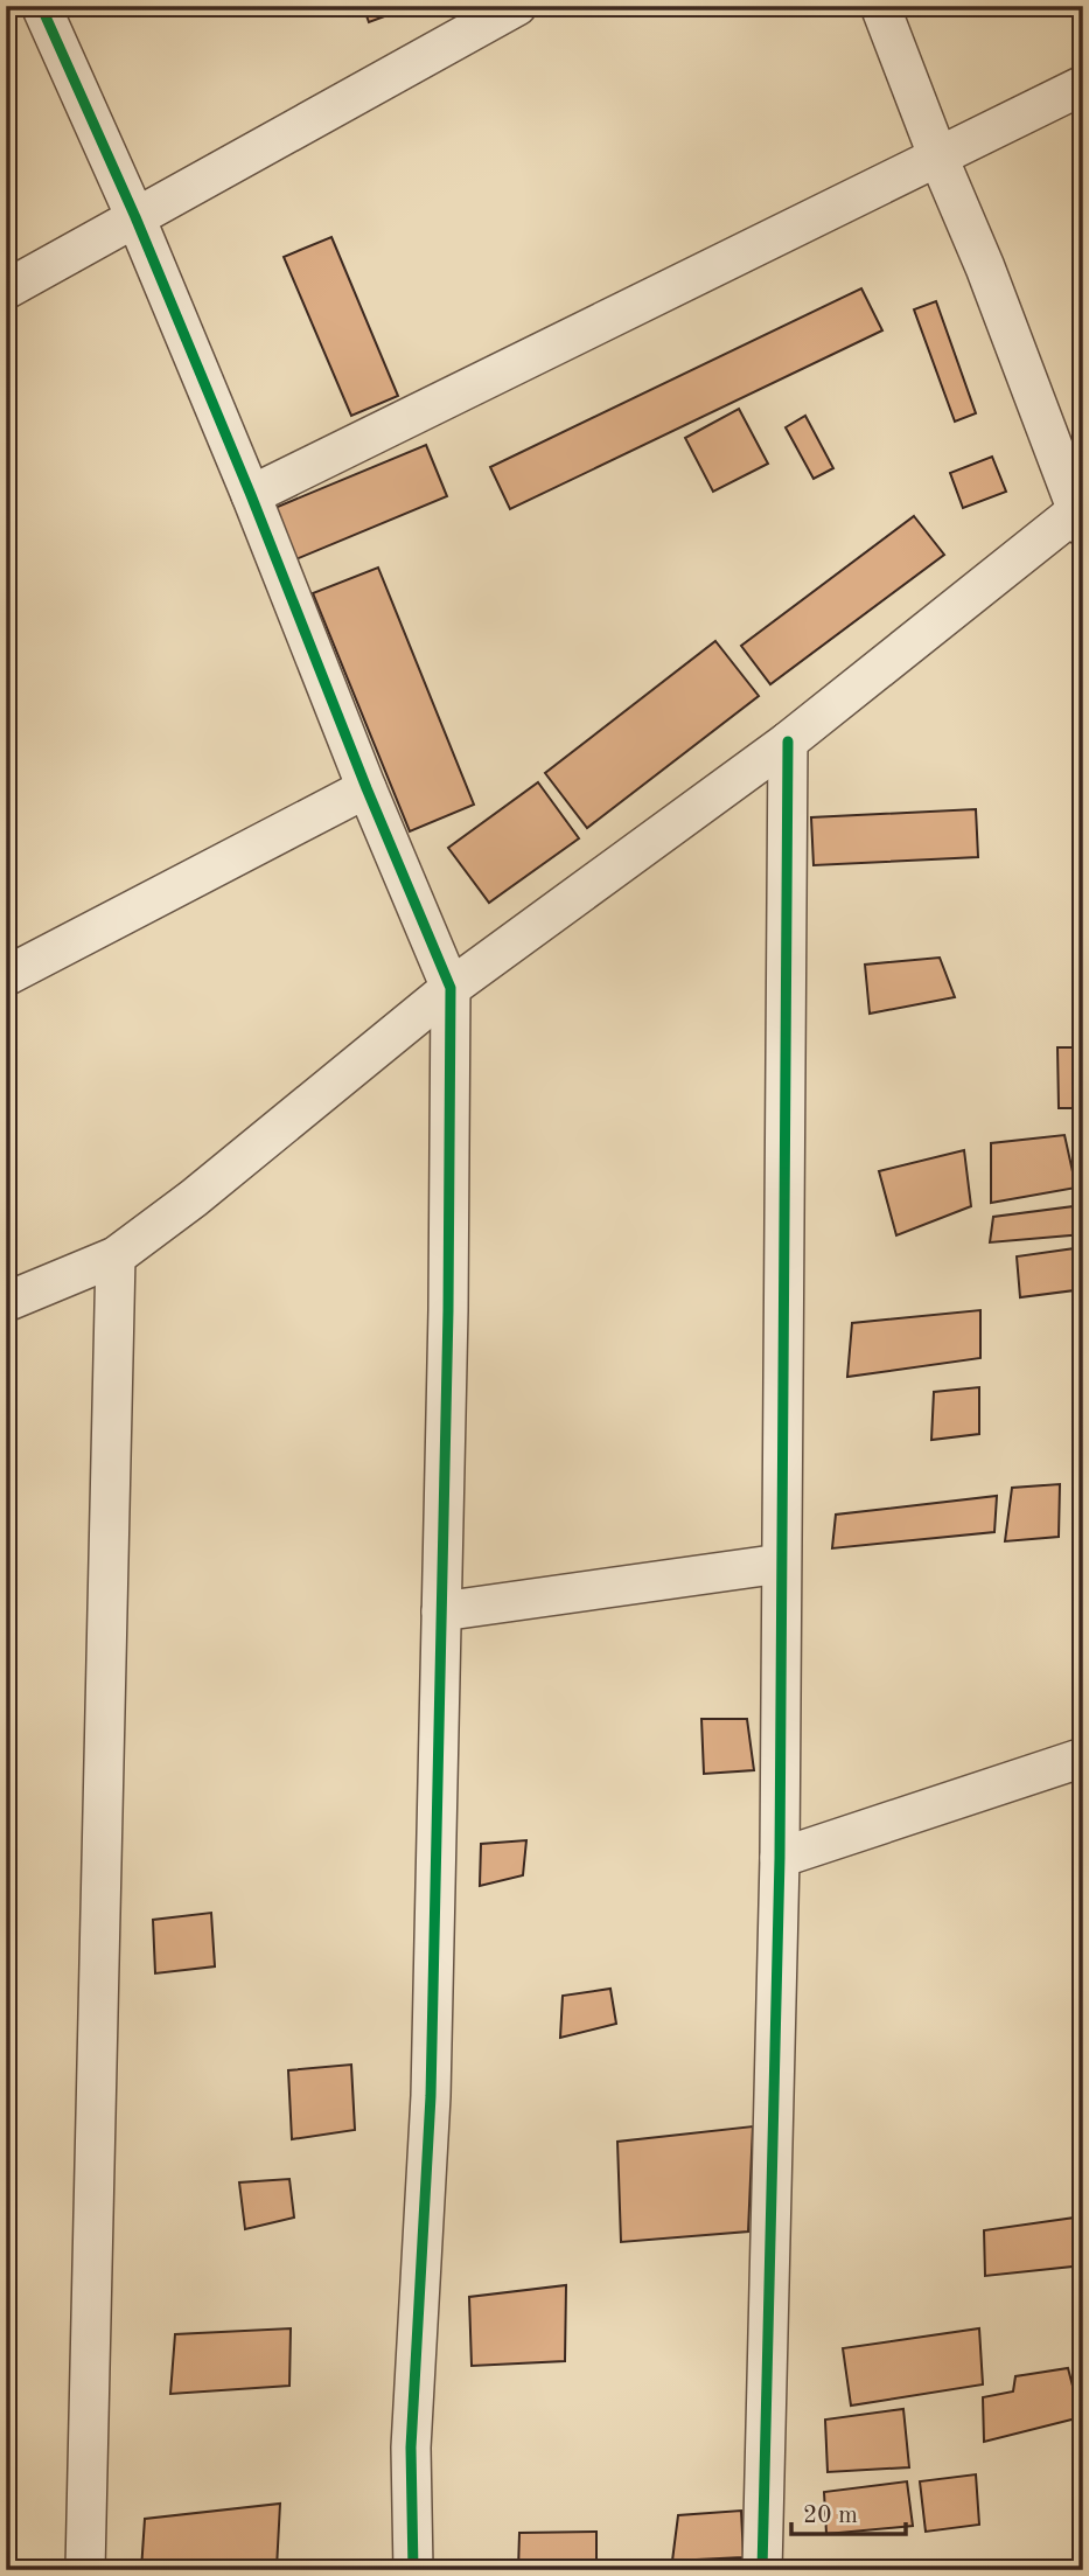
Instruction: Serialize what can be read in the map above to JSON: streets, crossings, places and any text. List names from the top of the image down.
{
  "scale_bar": "20 m"
}
